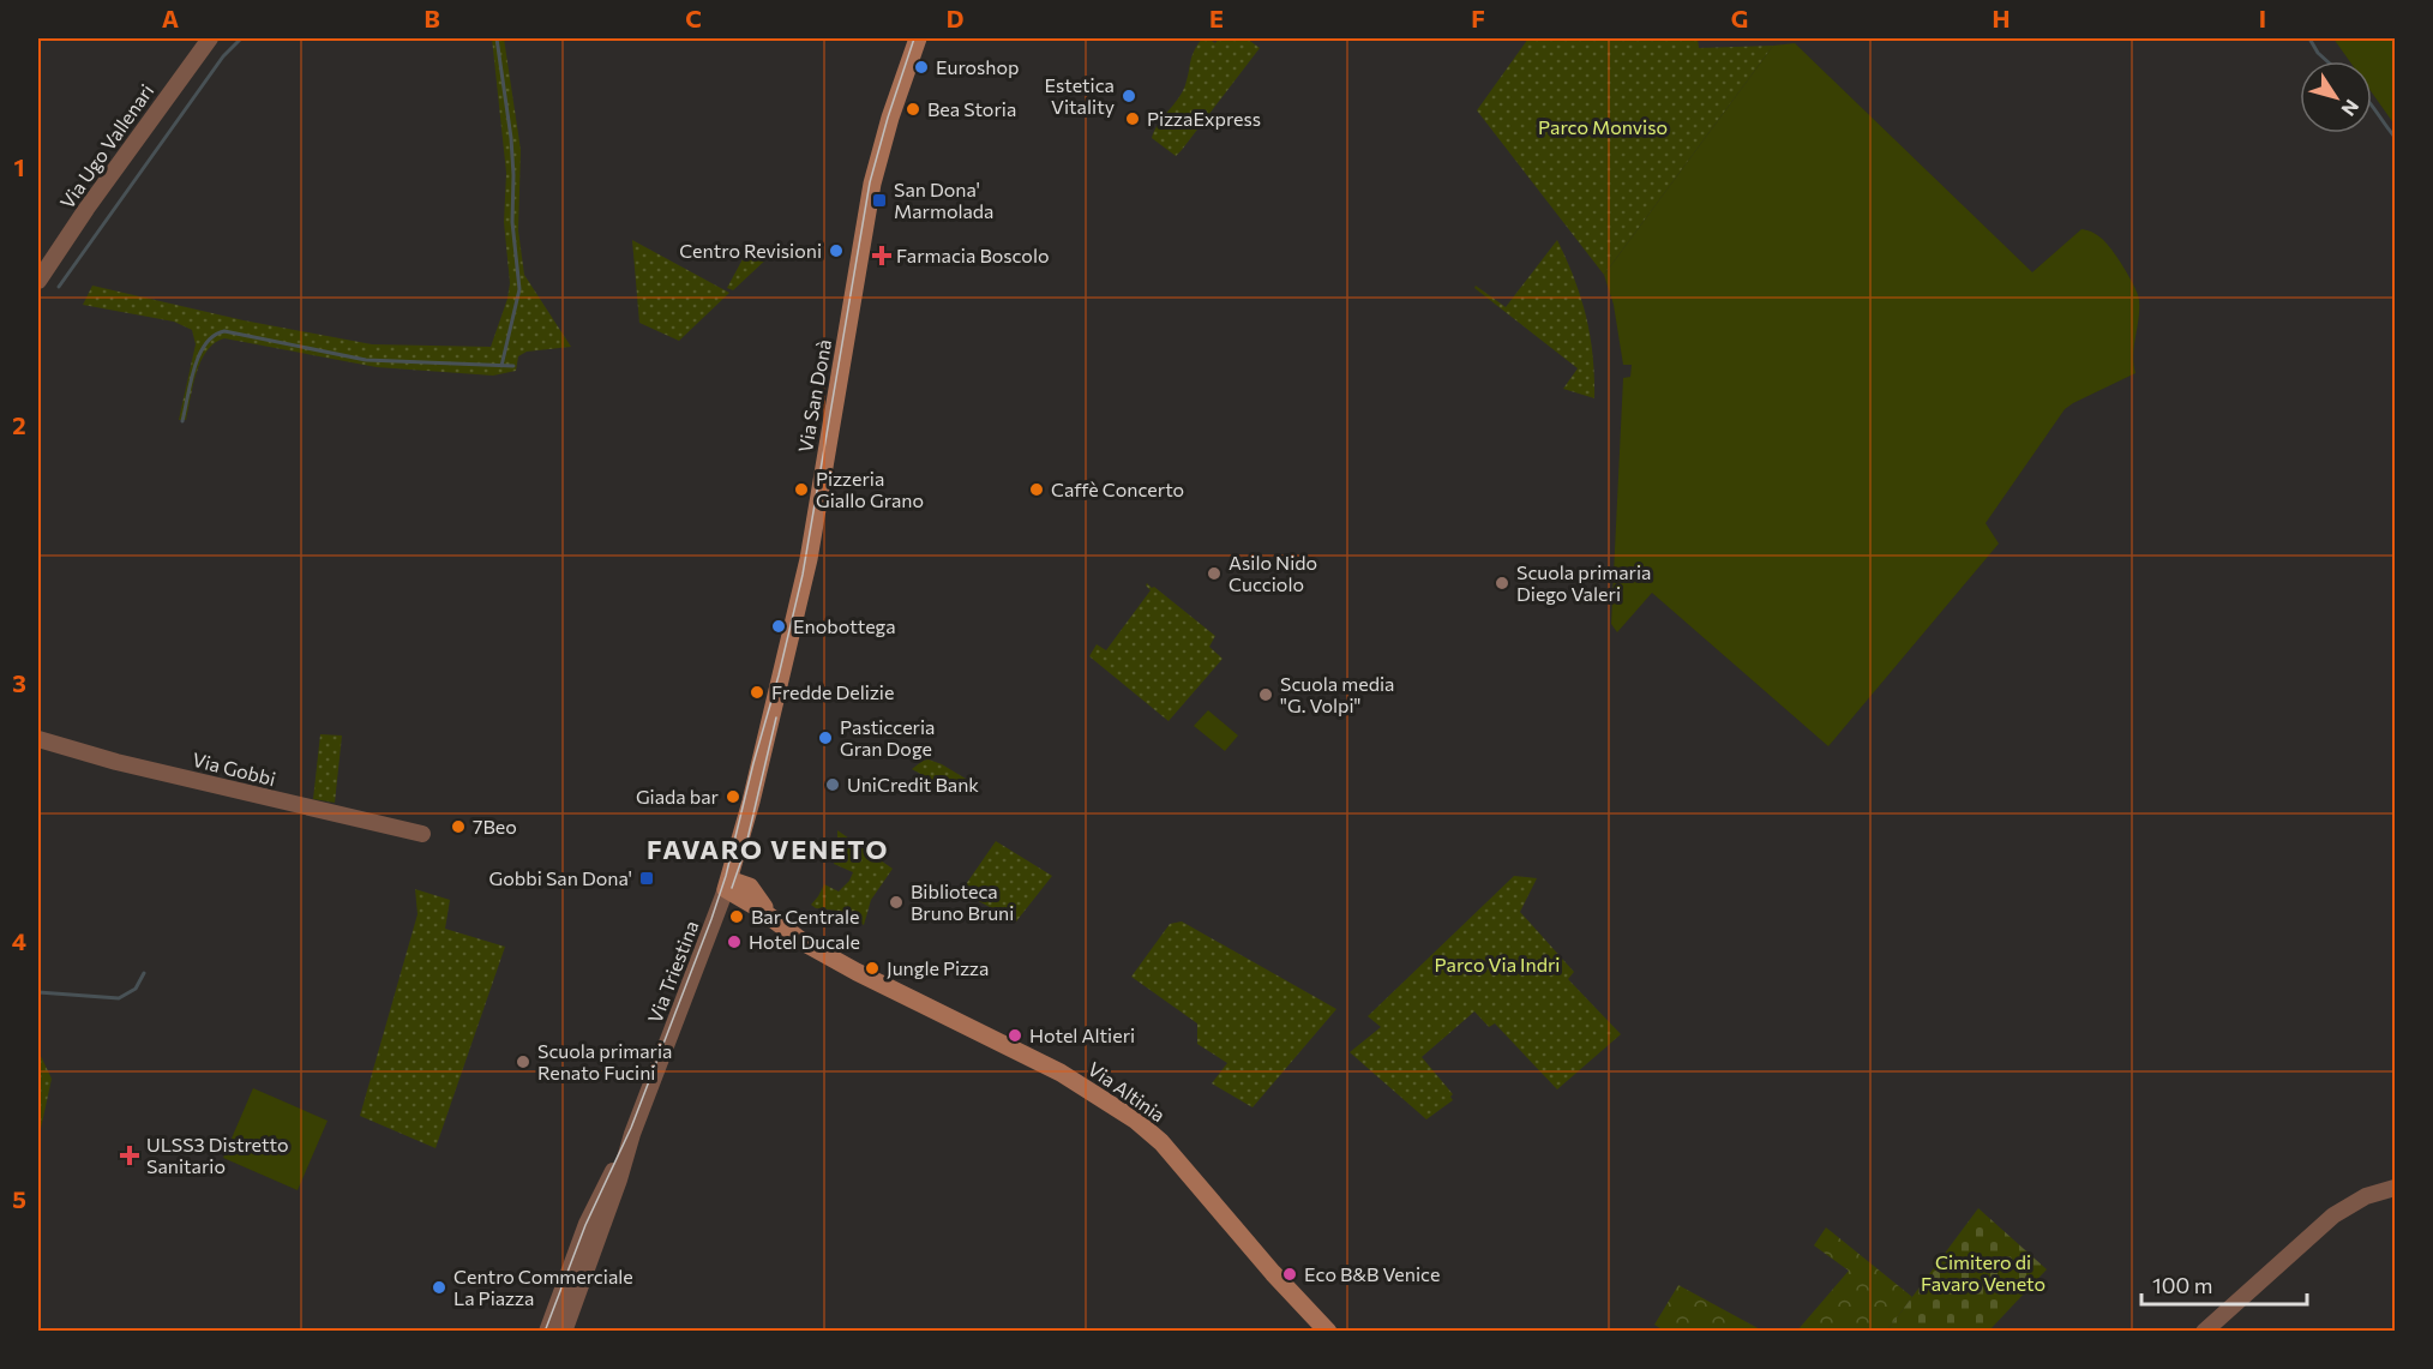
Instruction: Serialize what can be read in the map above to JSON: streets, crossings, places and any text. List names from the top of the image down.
{
  "streets": {
    "main road": ["Via San Donà", "Via Altinia"],
    "street": ["Via Ugo Vallenari", "Via Gobbi", "Via Triestina"]
  },
  "crossings": [
    ["Via San Donà", "Via Triestina"],
    ["Via San Donà", "Via Altinia"],
    ["Via Triestina", "Via Altinia"]
  ],
  "districts": ["FAVARO VENETO"],
  "parks": ["Parco Monviso", "Parco Via Indri", "Cimitero di Favaro Veneto"],
  "places": {
    "other": [
      "Euroshop",
      "Estetica Vitality",
      "Bea Storia",
      "PizzaExpress",
      "Centro Revisioni",
      "Pizzeria Giallo Grano",
      "Caffè Concerto",
      "Asilo Nido Cucciolo",
      "Scuola primaria Diego Valeri",
      "Enobottega",
      "Fredde Delizie",
      "Scuola media \"G. Volpi\"",
      "Pasticceria Gran Doge",
      "UniCredit Bank",
      "Giada bar",
      "7Beo",
      "Biblioteca Bruno Bruni",
      "Bar Centrale",
      "Hotel Ducale",
      "Jungle Pizza",
      "Hotel Altieri",
      "Scuola primaria Renato Fucini",
      "Eco B&B Venice",
      "Centro Commerciale La Piazza"
    ],
    "transit": ["San Dona' Marmolada", "Gobbi San Dona'"],
    "health": ["Farmacia Boscolo", "ULSS3 Distretto Sanitario"]
  },
  "scale_bar": "100 m",
  "north": "bottom right",
  "grid": {
    "columns": [
      "A",
      "B",
      "C",
      "D",
      "E",
      "F",
      "G",
      "H",
      "I"
    ],
    "rows": [
      "1",
      "2",
      "3",
      "4",
      "5"
    ]
  }
}
